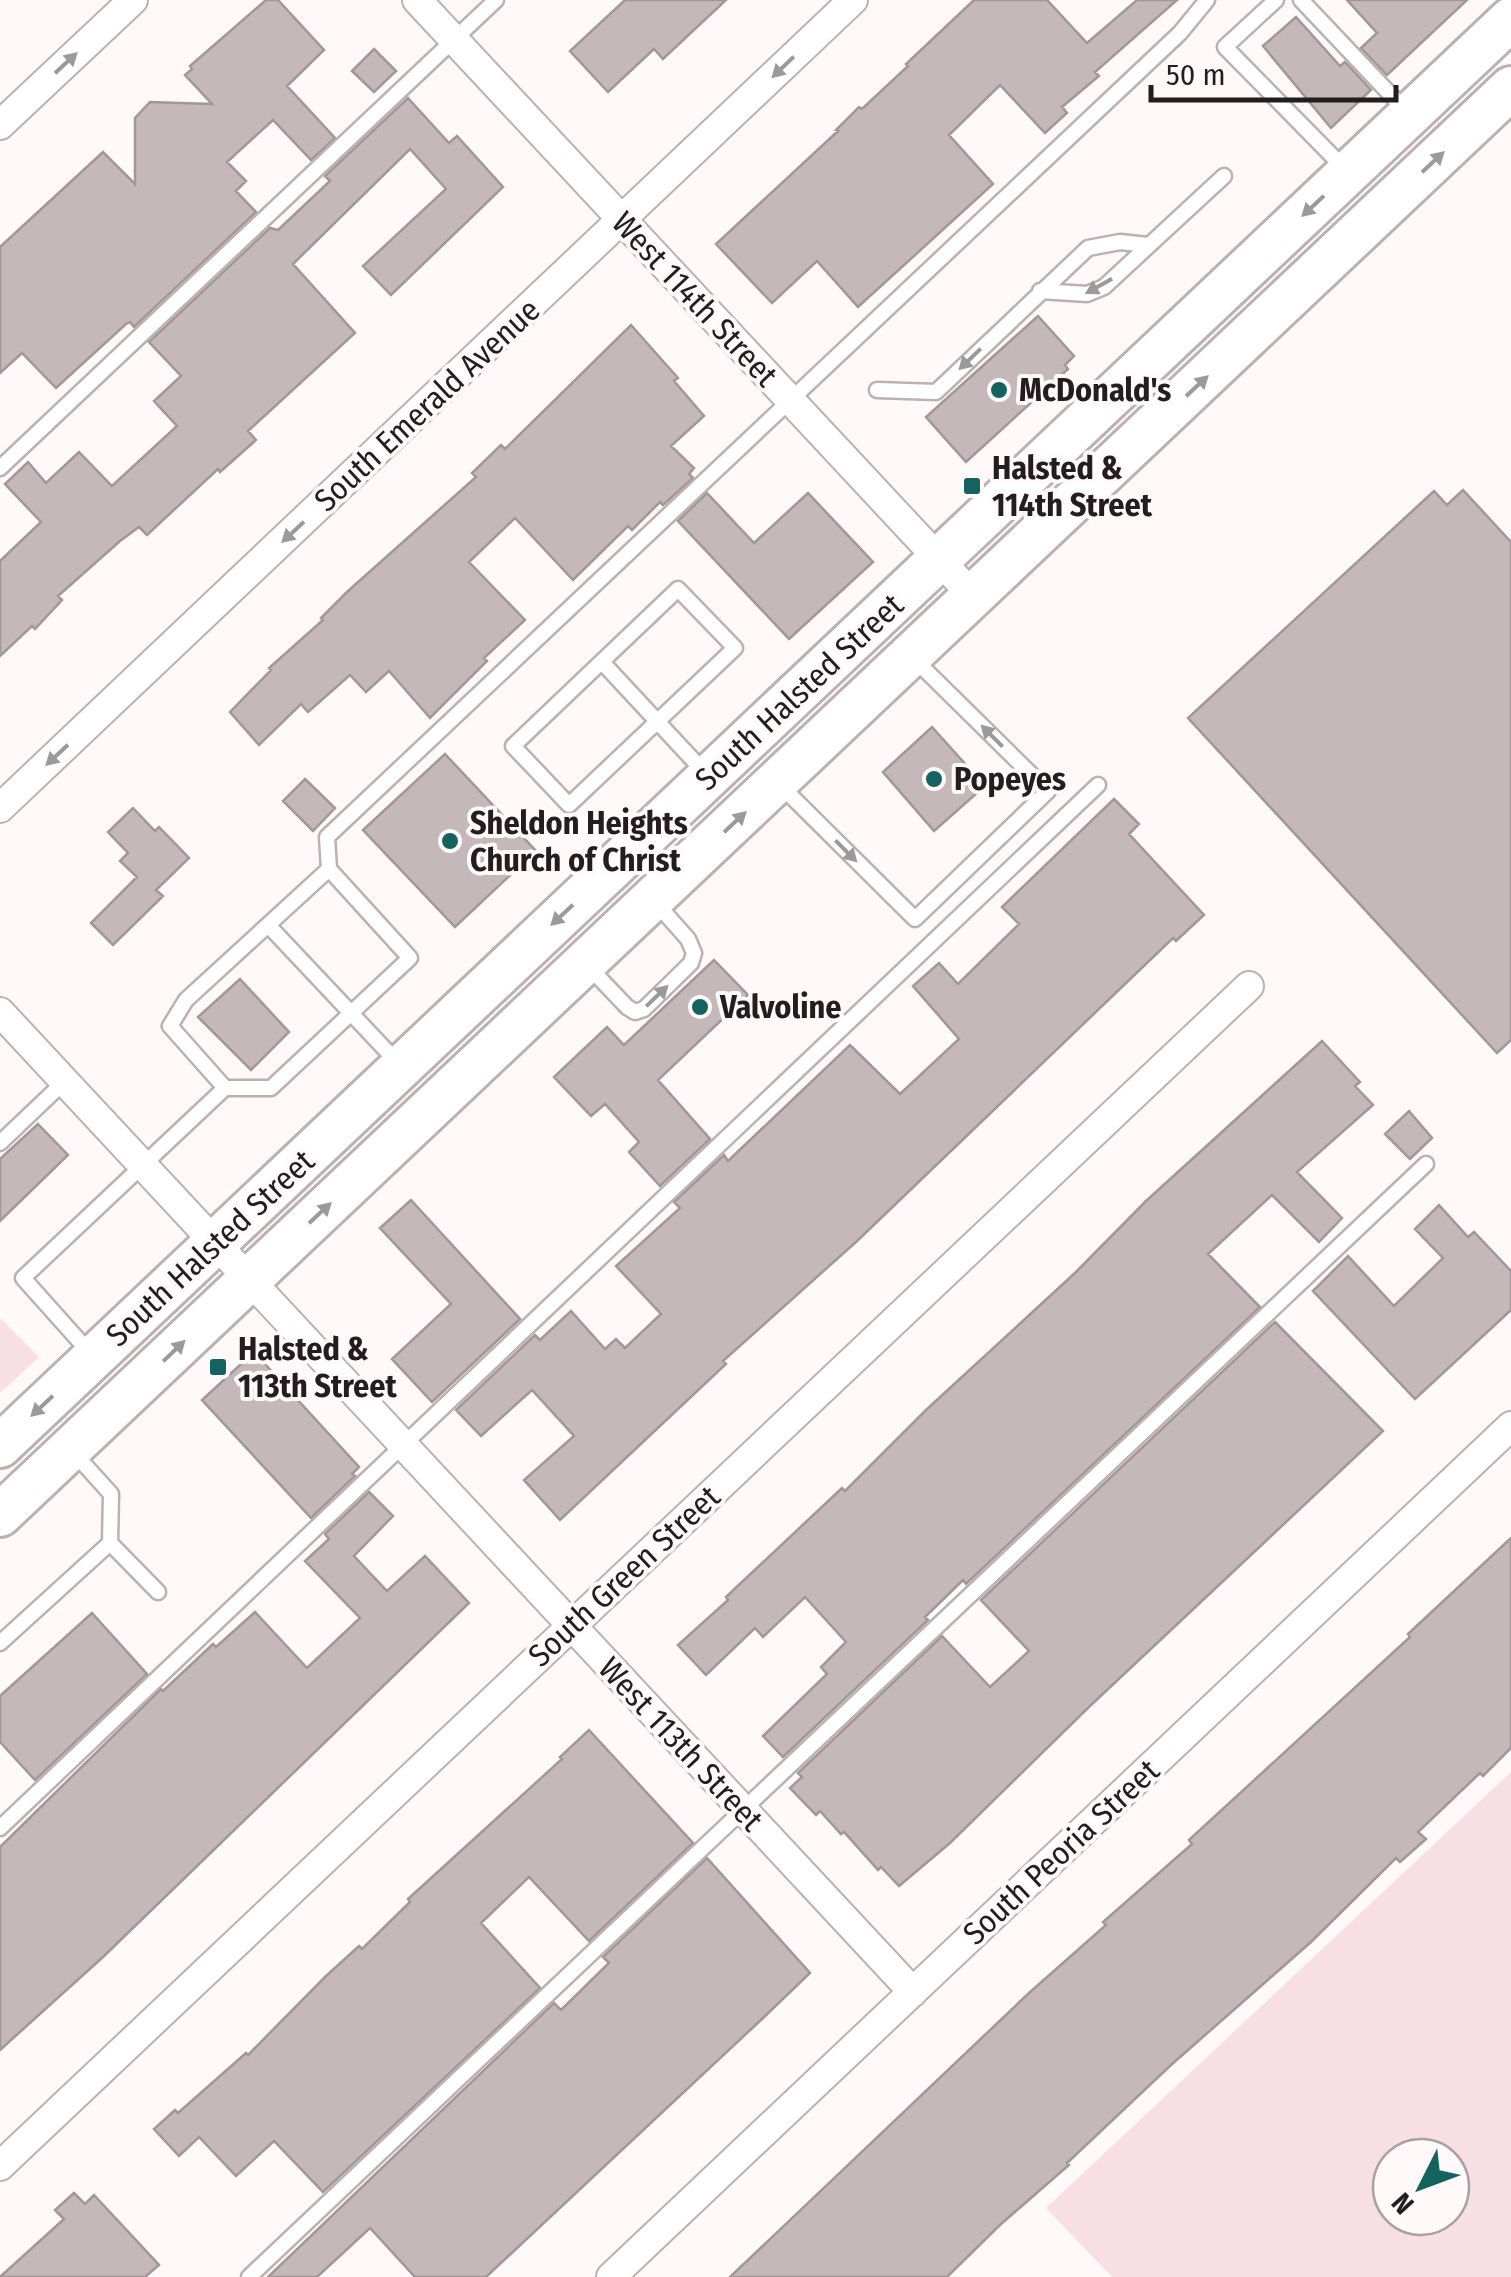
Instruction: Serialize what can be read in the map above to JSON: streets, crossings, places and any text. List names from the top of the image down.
{
  "streets": {
    "main road": ["South Halsted Street"],
    "street": [
      "West 114th Street",
      "South Emerald Avenue",
      "South Green Street",
      "West 113th Street",
      "South Peoria Street"
    ]
  },
  "crossings": [
    ["West 114th Street", "South Emerald Avenue"],
    ["West 114th Street", "South Halsted Street"],
    ["South Halsted Street", "West 113th Street"],
    ["South Green Street", "West 113th Street"],
    ["West 113th Street", "South Peoria Street"]
  ],
  "one_way": ["South Emerald Avenue"],
  "places": {
    "other": [
      "McDonald's",
      "Popeyes",
      "Sheldon Heights Church of Christ",
      "Valvoline"
    ],
    "transit": ["Halsted & 114th Street", "Halsted & 113th Street"]
  },
  "scale_bar": "50 m",
  "north": "bottom left"
}
